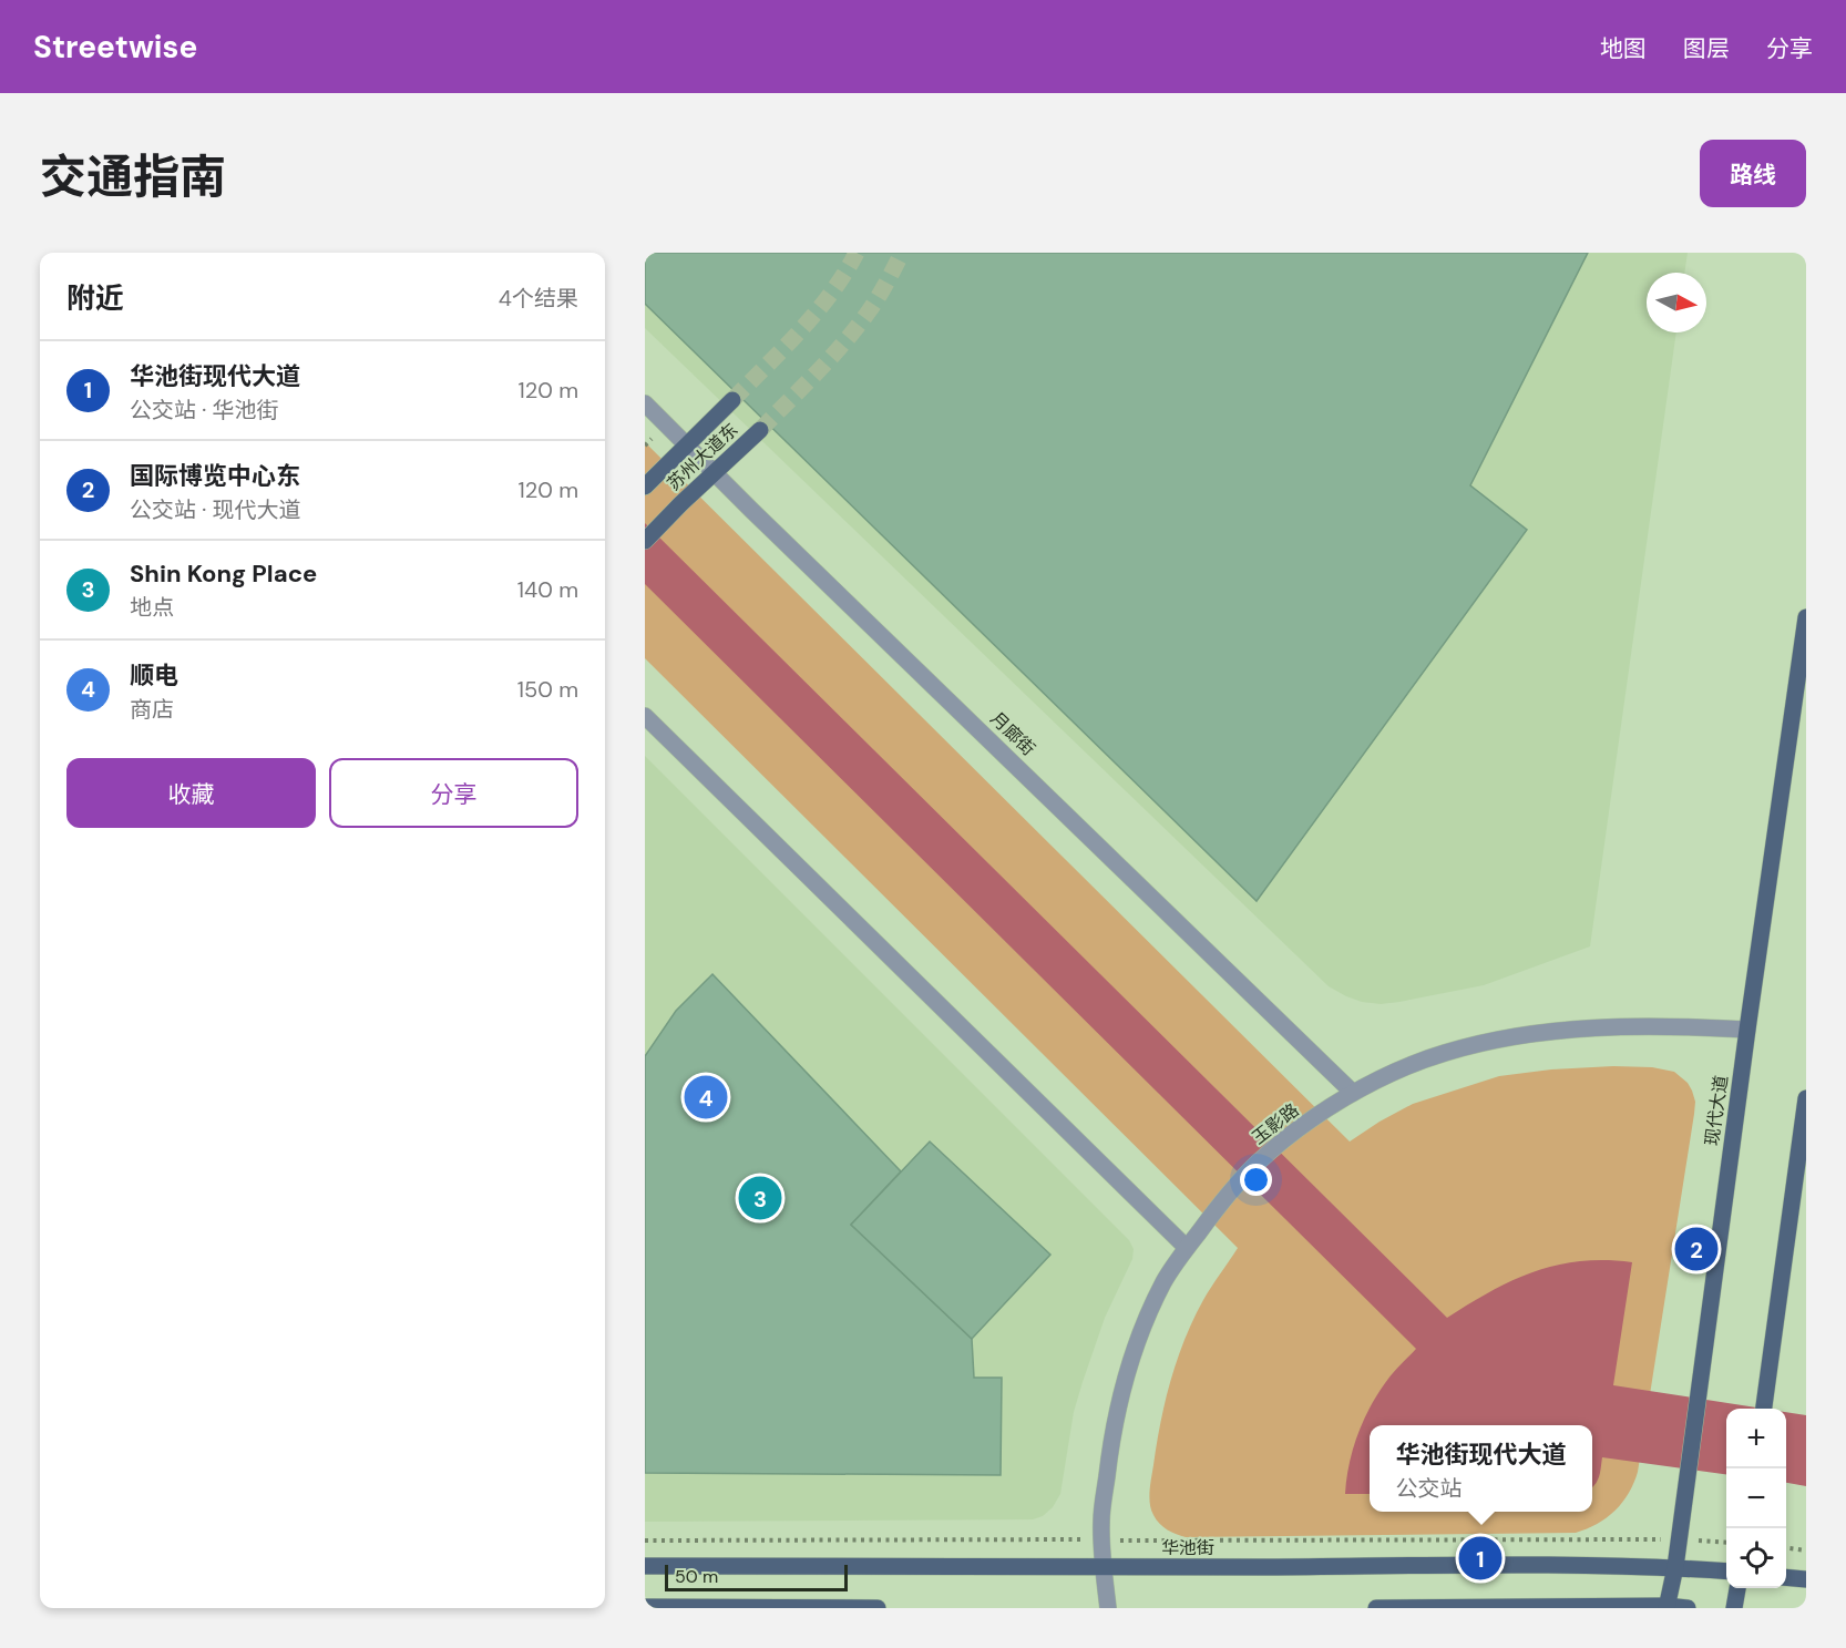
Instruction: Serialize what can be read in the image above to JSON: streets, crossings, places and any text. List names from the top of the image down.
{
  "streets": {
    "main road": ["苏州大道东", "现代大道", "华池街"],
    "street": ["月廊街", "玉影路"]
  },
  "crossings": [
    ["苏州大道东", "月廊街"],
    ["月廊街", "玉影路"],
    ["现代大道", "玉影路"],
    ["现代大道", "华池街"],
    ["玉影路", "华池街"]
  ],
  "scale_bar": "50 m",
  "north": "right",
  "page": {
    "header": "Streetwise",
    "nav": ["地图", "图层", "分享"],
    "title": "交通指南",
    "buttons": [
      "路线",
      ["收藏", "分享"]
    ],
    "heading": ["附近", "4个结果"],
    "list": [
      {
        "mark": "1",
        "name": "华池街现代大道",
        "note": "公交站 · 华池街",
        "value": "120 m"
      },
      {
        "mark": "2",
        "name": "国际博览中心东",
        "note": "公交站 · 现代大道",
        "value": "120 m"
      },
      {
        "mark": "3",
        "name": "Shin Kong Place",
        "note": "地点",
        "value": "140 m"
      },
      {
        "mark": "4",
        "name": "顺电",
        "note": "商店",
        "value": "150 m"
      }
    ],
    "pins": [
      "4",
      "3",
      "2",
      "1"
    ],
    "map_buttons": ["+", "−"],
    "popup": ["华池街现代大道", "公交站"],
    "scale": "50 m"
  }
}
